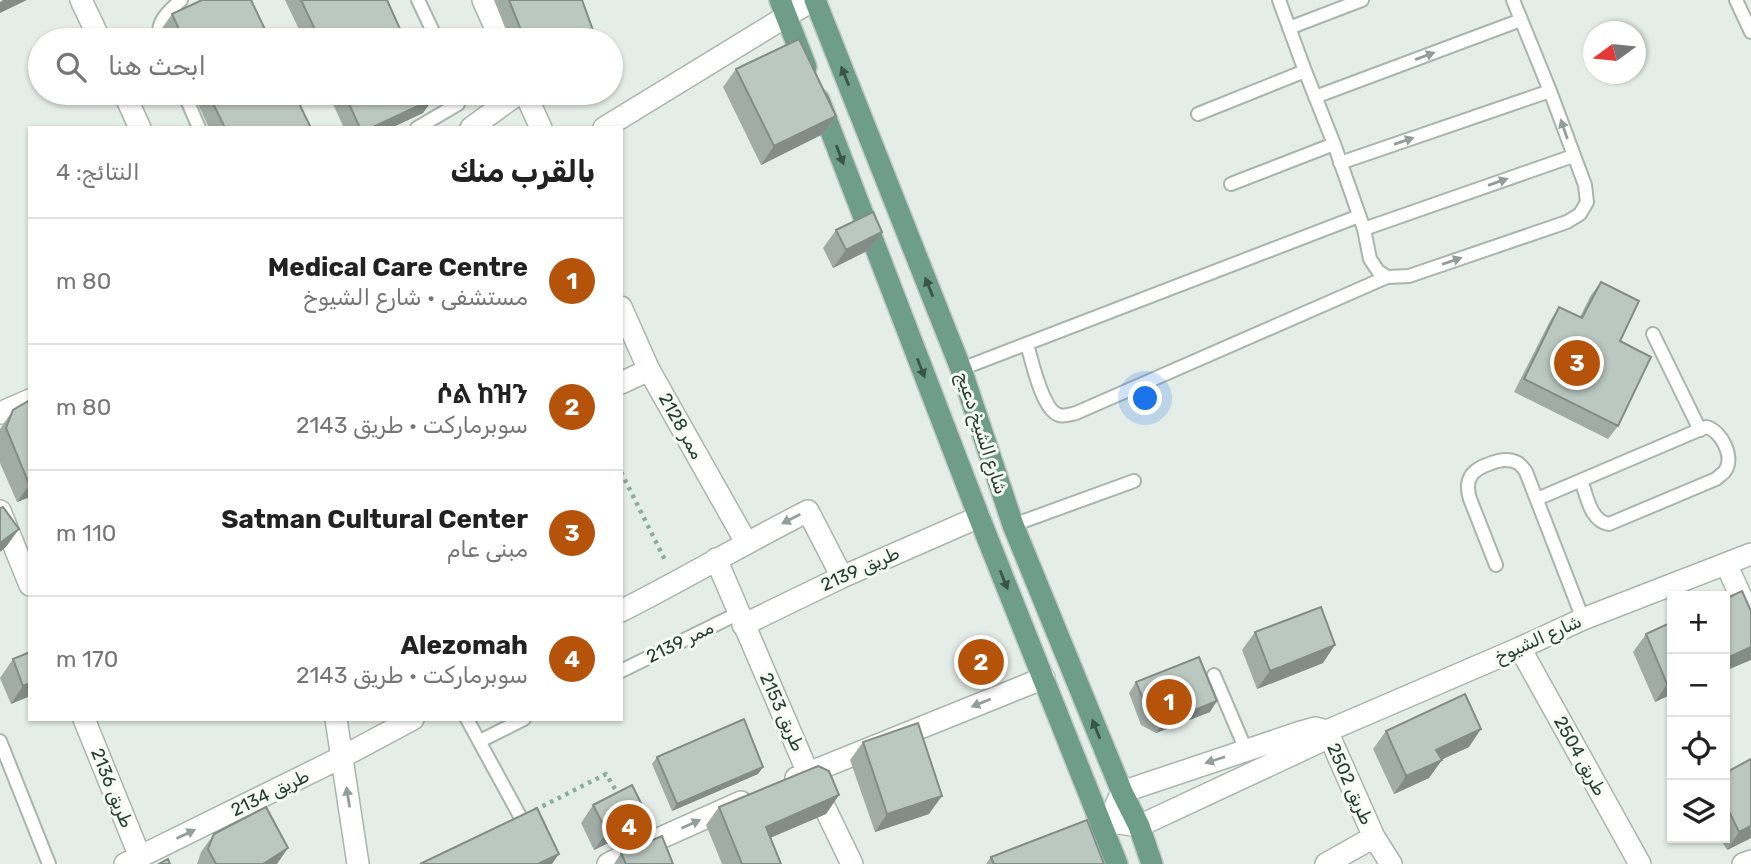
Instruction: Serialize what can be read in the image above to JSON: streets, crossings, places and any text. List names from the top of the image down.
{
  "streets": {
    "main road": ["شارع الشيخ دعيج"],
    "street": [
      "ممر 2128",
      "طريق 2139",
      "شارع الشيوخ",
      "طريق 2153",
      "طريق 2504",
      "طريق 2502",
      "طريق 2136",
      "طريق 2134"
    ],
    "lane": ["ممر 2139"]
  },
  "crossings": [
    ["شارع الشيخ دعيج", "طريق 2139"],
    ["شارع الشيخ دعيج", "شارع الشيوخ"],
    ["طريق 2139", "ممر 2139"],
    ["طريق 2139", "طريق 2153"],
    ["شارع الشيوخ", "طريق 2504"],
    ["شارع الشيوخ", "طريق 2502"],
    ["ممر 2139", "طريق 2153"],
    ["طريق 2136", "طريق 2134"]
  ],
  "one_way": ["طريق 2134"],
  "north": "left",
  "page": {
    "search": "ابحث هنا",
    "heading": ["بالقرب منك", "النتائج: 4"],
    "list": [
      {
        "mark": "1",
        "name": "Medical Care Centre",
        "note": "مستشفى · شارع الشيوخ",
        "value": "80 m"
      },
      {
        "mark": "2",
        "name": "ሶል ከዝን",
        "note": "سوبرماركت · طريق 2143",
        "value": "80 m"
      },
      {
        "mark": "3",
        "name": "Satman Cultural Center",
        "note": "مبنى عام",
        "value": "110 m"
      },
      {
        "mark": "4",
        "name": "Alezomah",
        "note": "سوبرماركت · طريق 2143",
        "value": "170 m"
      }
    ],
    "pins": [
      "3",
      "2",
      "1",
      "4"
    ],
    "map_buttons": ["+", "−"]
  }
}
